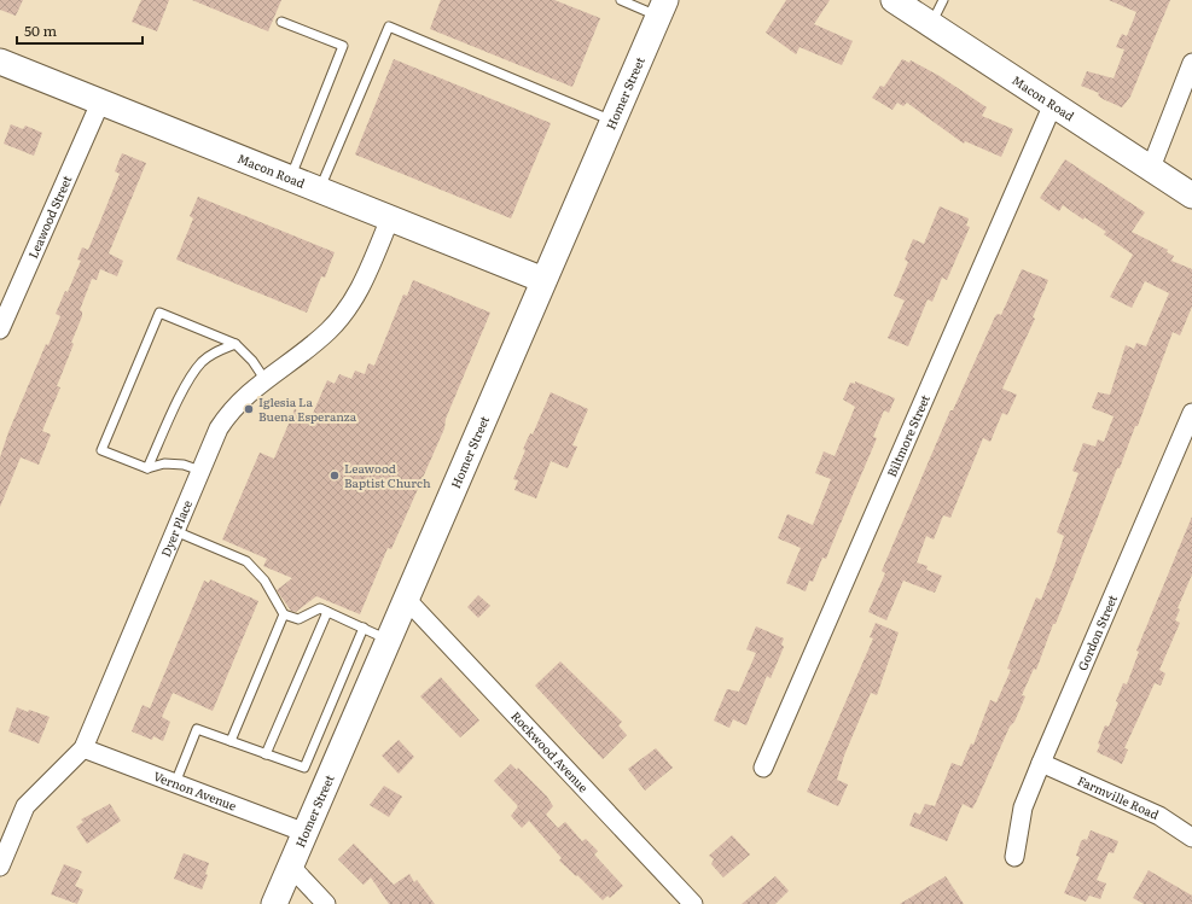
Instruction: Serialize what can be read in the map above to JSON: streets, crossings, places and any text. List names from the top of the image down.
{
  "streets": {
    "main road": ["Homer Street", "Macon Road"],
    "street": [
      "Leawood Street",
      "Biltmore Street",
      "Dyer Place",
      "Gordon Street",
      "Rockwood Avenue",
      "Vernon Avenue",
      "Farmville Road"
    ]
  },
  "crossings": [
    ["Homer Street", "Macon Road"],
    ["Homer Street", "Rockwood Avenue"],
    ["Homer Street", "Vernon Avenue"],
    ["Macon Road", "Leawood Street"],
    ["Macon Road", "Biltmore Street"],
    ["Macon Road", "Dyer Place"],
    ["Dyer Place", "Vernon Avenue"],
    ["Gordon Street", "Farmville Road"]
  ],
  "places": ["Iglesia La Buena Esperanza", "Leawood Baptist Church"],
  "scale_bar": "50 m"
}
